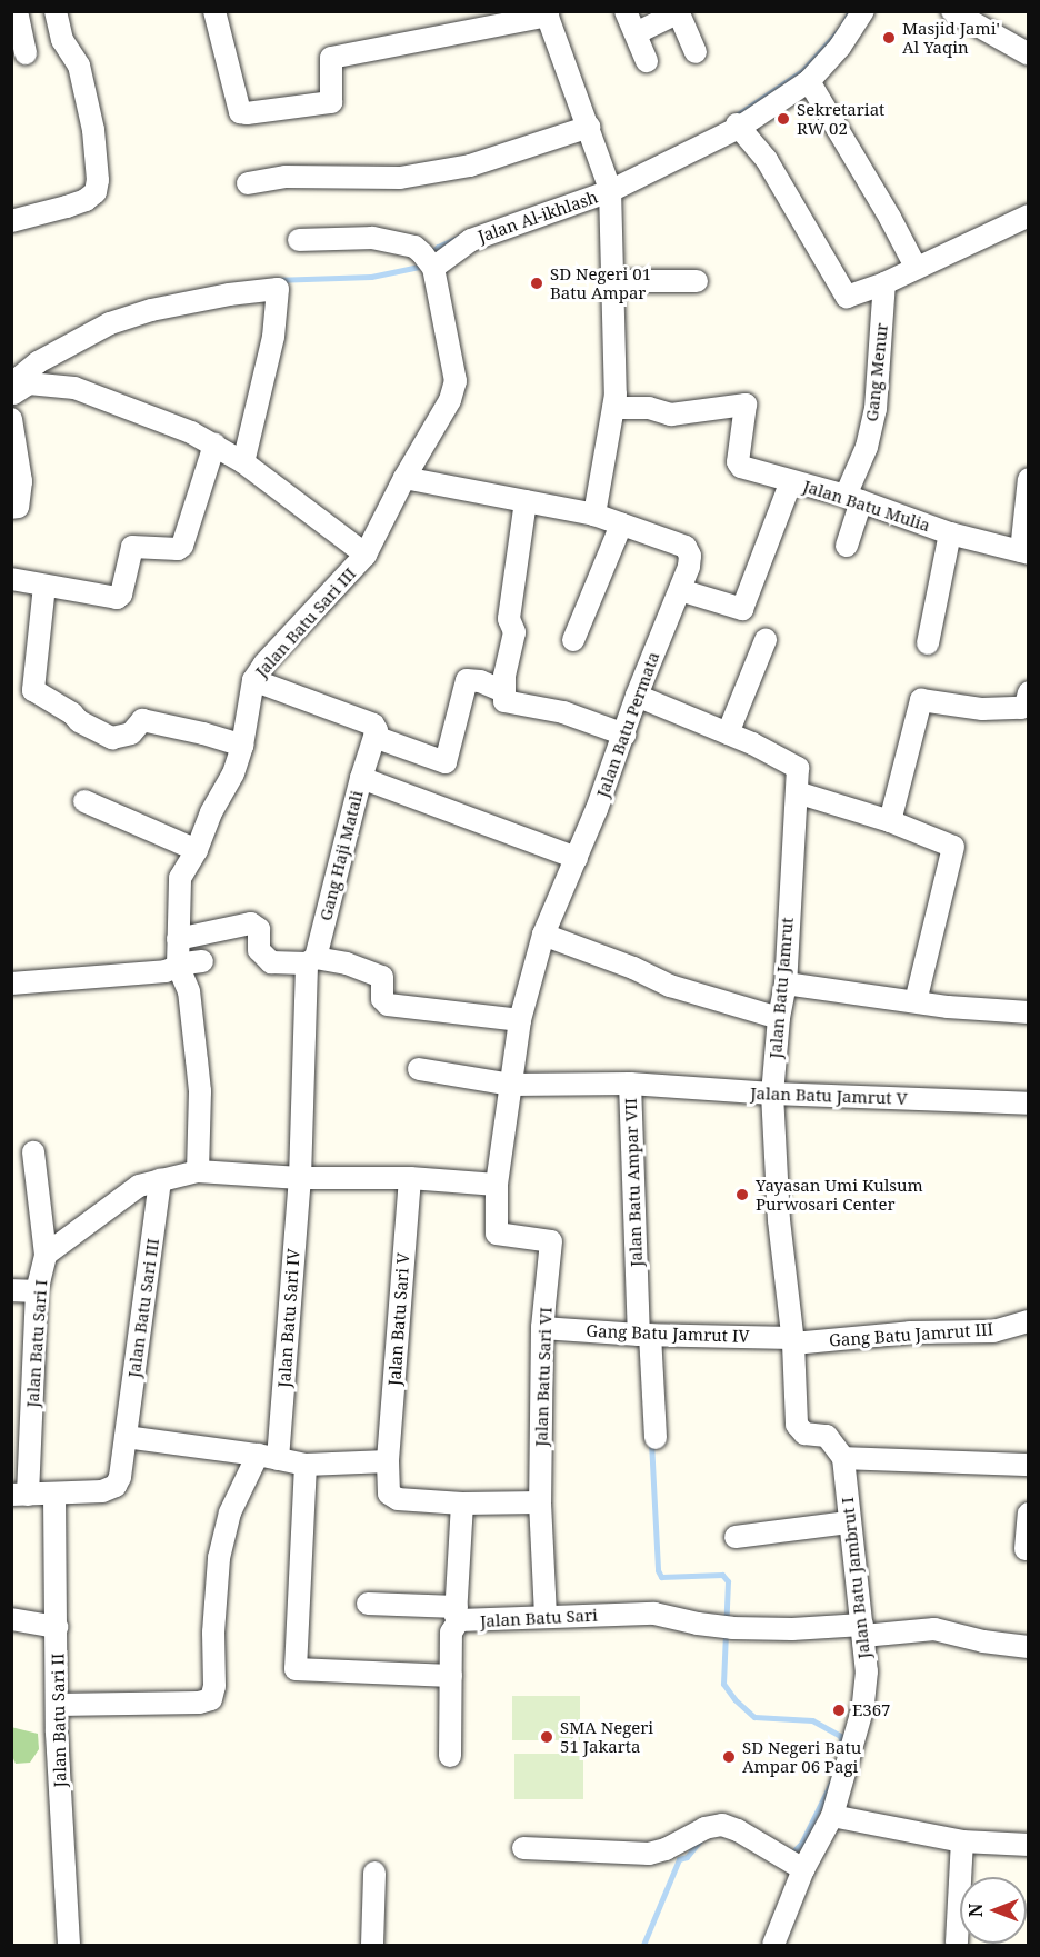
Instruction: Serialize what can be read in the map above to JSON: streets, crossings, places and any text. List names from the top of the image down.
{
  "streets": {
    "street": [
      "Jalan Al-ikhlash",
      "Gang Menur",
      "Jalan Batu Mulia",
      "Jalan Batu Sari III",
      "Jalan Batu Permata",
      "Gang Haji Matali",
      "Jalan Batu Jamrut",
      "Jalan Batu Jamrut V",
      "Jalan Batu Ampar VII",
      "Jalan Batu Sari IV",
      "Jalan Batu Sari V",
      "Gang Batu Jamrut IV",
      "Gang Batu Jamrut III",
      "Jalan Batu Sari I",
      "Jalan Batu Sari VI",
      "Jalan Batu Jambrut I",
      "Jalan Batu Sari",
      "Jalan Batu Sari II"
    ]
  },
  "crossings": [
    ["Jalan Al-ikhlash", "Jalan Batu Sari III"],
    ["Gang Menur", "Jalan Batu Mulia"],
    ["Jalan Batu Mulia", "Jalan Batu Permata"],
    ["Jalan Batu Sari III", "Jalan Batu Permata"],
    ["Jalan Batu Permata", "Gang Haji Matali"],
    ["Jalan Batu Permata", "Jalan Batu Jamrut"],
    ["Jalan Batu Permata", "Jalan Batu Ampar VII"],
    ["Jalan Batu Permata", "Jalan Batu Sari VI"],
    ["Gang Haji Matali", "Jalan Batu Sari IV"],
    ["Jalan Batu Jamrut", "Jalan Batu Jamrut V"],
    ["Jalan Batu Jamrut", "Gang Batu Jamrut IV"],
    ["Jalan Batu Jamrut", "Gang Batu Jamrut III"],
    ["Jalan Batu Jamrut V", "Jalan Batu Ampar VII"],
    ["Jalan Batu Ampar VII", "Gang Batu Jamrut IV"],
    ["Gang Batu Jamrut IV", "Gang Batu Jamrut III"],
    ["Gang Batu Jamrut IV", "Jalan Batu Sari VI"],
    ["Jalan Batu Sari VI", "Jalan Batu Sari"],
    ["Jalan Batu Jambrut I", "Jalan Batu Sari"]
  ],
  "places": [
    "Masjid Jami' Al Yaqin",
    "Sekretariat RW 02",
    "SD Negeri 01 Batu Ampar",
    "Yayasan Umi Kulsum Purwosari Center",
    "E367",
    "SMA Negeri 51 Jakarta",
    "SD Negeri Batu Ampar 06 Pagi"
  ],
  "north": "left"
}
